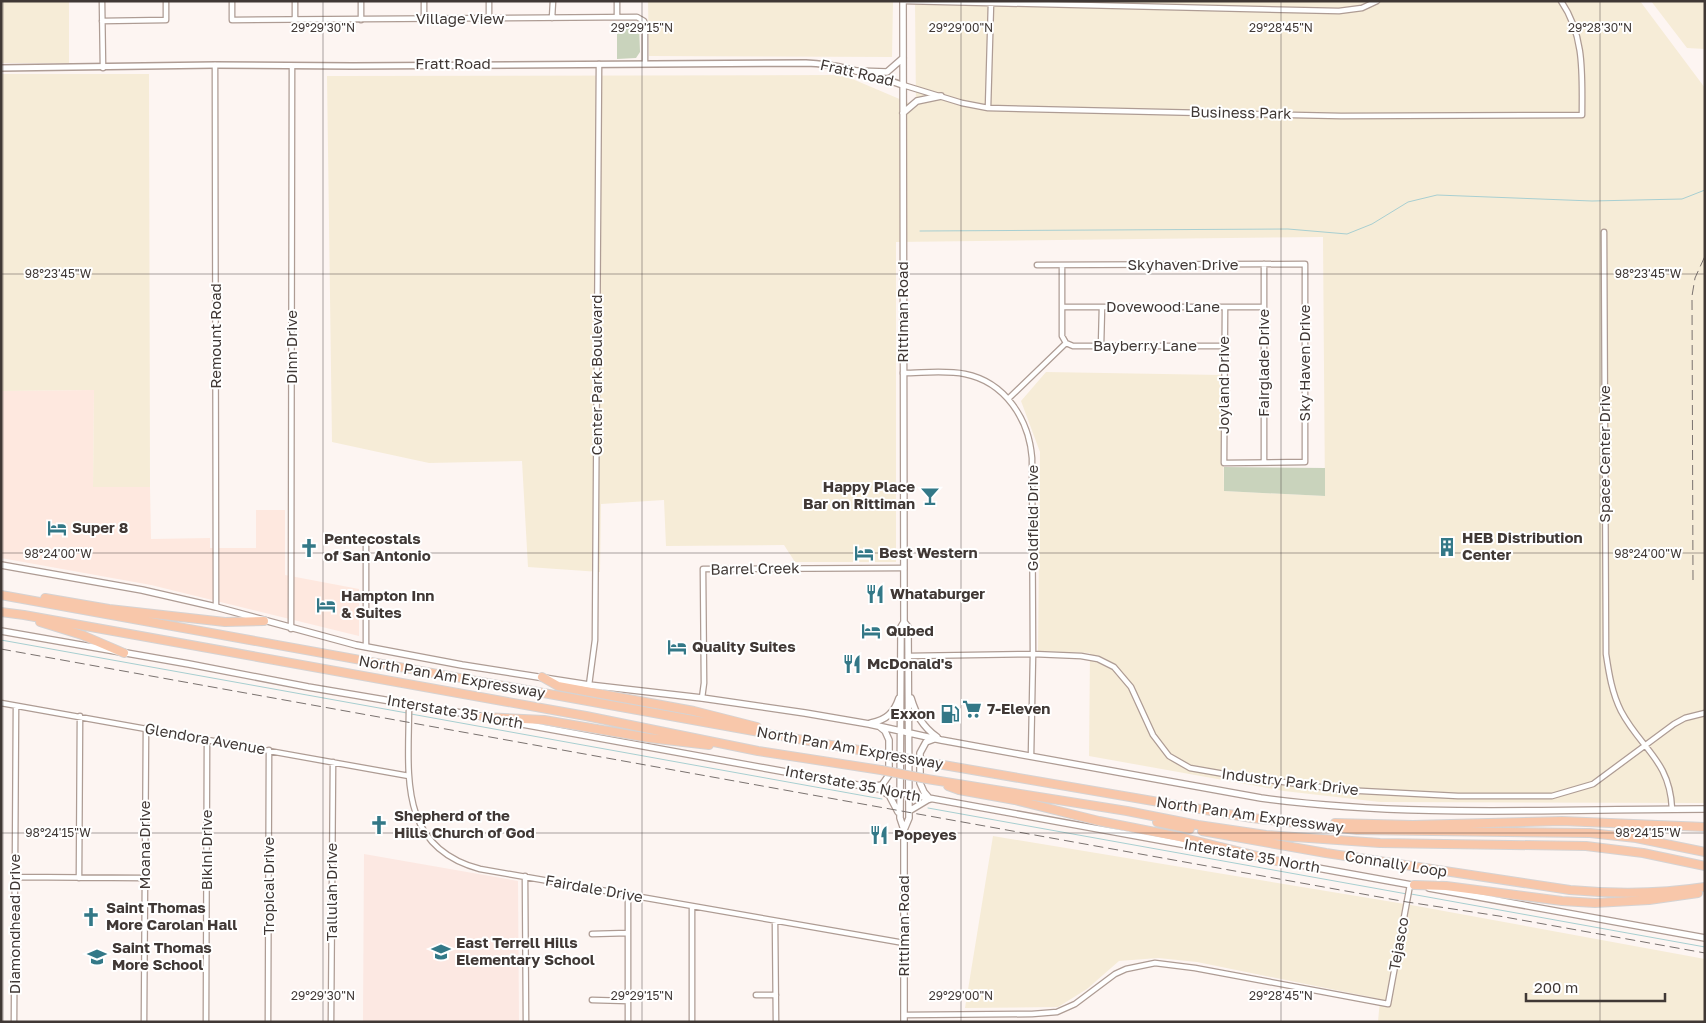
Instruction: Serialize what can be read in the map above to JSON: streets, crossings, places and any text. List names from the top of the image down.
{
  "streets": {
    "highway": ["North Pan Am Expressway", "Connally Loop"],
    "main road": ["Rittiman Road", "Interstate 35 North"],
    "street": [
      "Village View",
      "Fratt Road",
      "Business Park",
      "Skyhaven Drive",
      "Dovewood Lane",
      "Remount Road",
      "Bayberry Lane",
      "Dinn Drive",
      "Fairglade Drive",
      "Sky Haven Drive",
      "Center Park Boulevard",
      "Joyland Drive",
      "Space Center Drive",
      "Goldfield Drive",
      "Barrel Creek",
      "Glendora Avenue",
      "Industry Park Drive",
      "Moana Drive",
      "Bikini Drive",
      "Tropical Drive",
      "Fairdale Drive",
      "Tallulah Drive",
      "Diamondhead Drive",
      "Tejasco"
    ]
  },
  "crossings": [
    ["Village View", "Fratt Road"],
    ["Fratt Road", "Business Park"],
    ["Fratt Road", "Rittiman Road"],
    ["Fratt Road", "Remount Road"],
    ["Fratt Road", "Dinn Drive"],
    ["Fratt Road", "Center Park Boulevard"],
    ["Business Park", "Rittiman Road"],
    ["Skyhaven Drive", "Fairglade Drive"],
    ["Skyhaven Drive", "Sky Haven Drive"],
    ["Dovewood Lane", "Fairglade Drive"],
    ["Dovewood Lane", "Joyland Drive"],
    ["Rittiman Road", "Goldfield Drive"],
    ["Rittiman Road", "Barrel Creek"],
    ["Rittiman Road", "Interstate 35 North"],
    ["Rittiman Road", "Industry Park Drive"],
    ["Rittiman Road", "Fairdale Drive"],
    ["Bayberry Lane", "Joyland Drive"],
    ["Fairglade Drive", "Sky Haven Drive"],
    ["Fairglade Drive", "Joyland Drive"],
    ["Sky Haven Drive", "Joyland Drive"],
    ["Space Center Drive", "Industry Park Drive"],
    ["Goldfield Drive", "Industry Park Drive"],
    ["North Pan Am Expressway", "Connally Loop"],
    ["Interstate 35 North", "Fairdale Drive"],
    ["Interstate 35 North", "Tejasco"],
    ["Glendora Avenue", "Moana Drive"],
    ["Glendora Avenue", "Bikini Drive"],
    ["Glendora Avenue", "Tropical Drive"],
    ["Glendora Avenue", "Fairdale Drive"],
    ["Glendora Avenue", "Tallulah Drive"],
    ["Glendora Avenue", "Diamondhead Drive"]
  ],
  "places": {
    "bar": ["Happy Place Bar on Rittiman"],
    "hotel": [
      "Super 8",
      "Best Western",
      "Hampton Inn & Suites",
      "Qubed",
      "Quality Suites"
    ],
    "building": ["HEB Distribution Center"],
    "church": ["Pentecostals of San Antonio", "Shepherd of the Hills Church of God", "Saint Thomas More Carolan Hall"],
    "restaurant": ["Whataburger", "McDonald's", "Popeyes"],
    "supermarket": ["7-Eleven"],
    "fuel station": ["Exxon"],
    "school or university": ["East Terrell Hills Elementary School", "Saint Thomas More School"]
  },
  "scale_bar": "200 m",
  "coordinates": [
    "29°29'30\"N",
    "29°29'15\"N",
    "29°29'00\"N",
    "29°28'45\"N",
    "29°28'30\"N",
    "98°23'45\"W",
    "98°24'00\"W",
    "98°24'15\"W"
  ]
}
